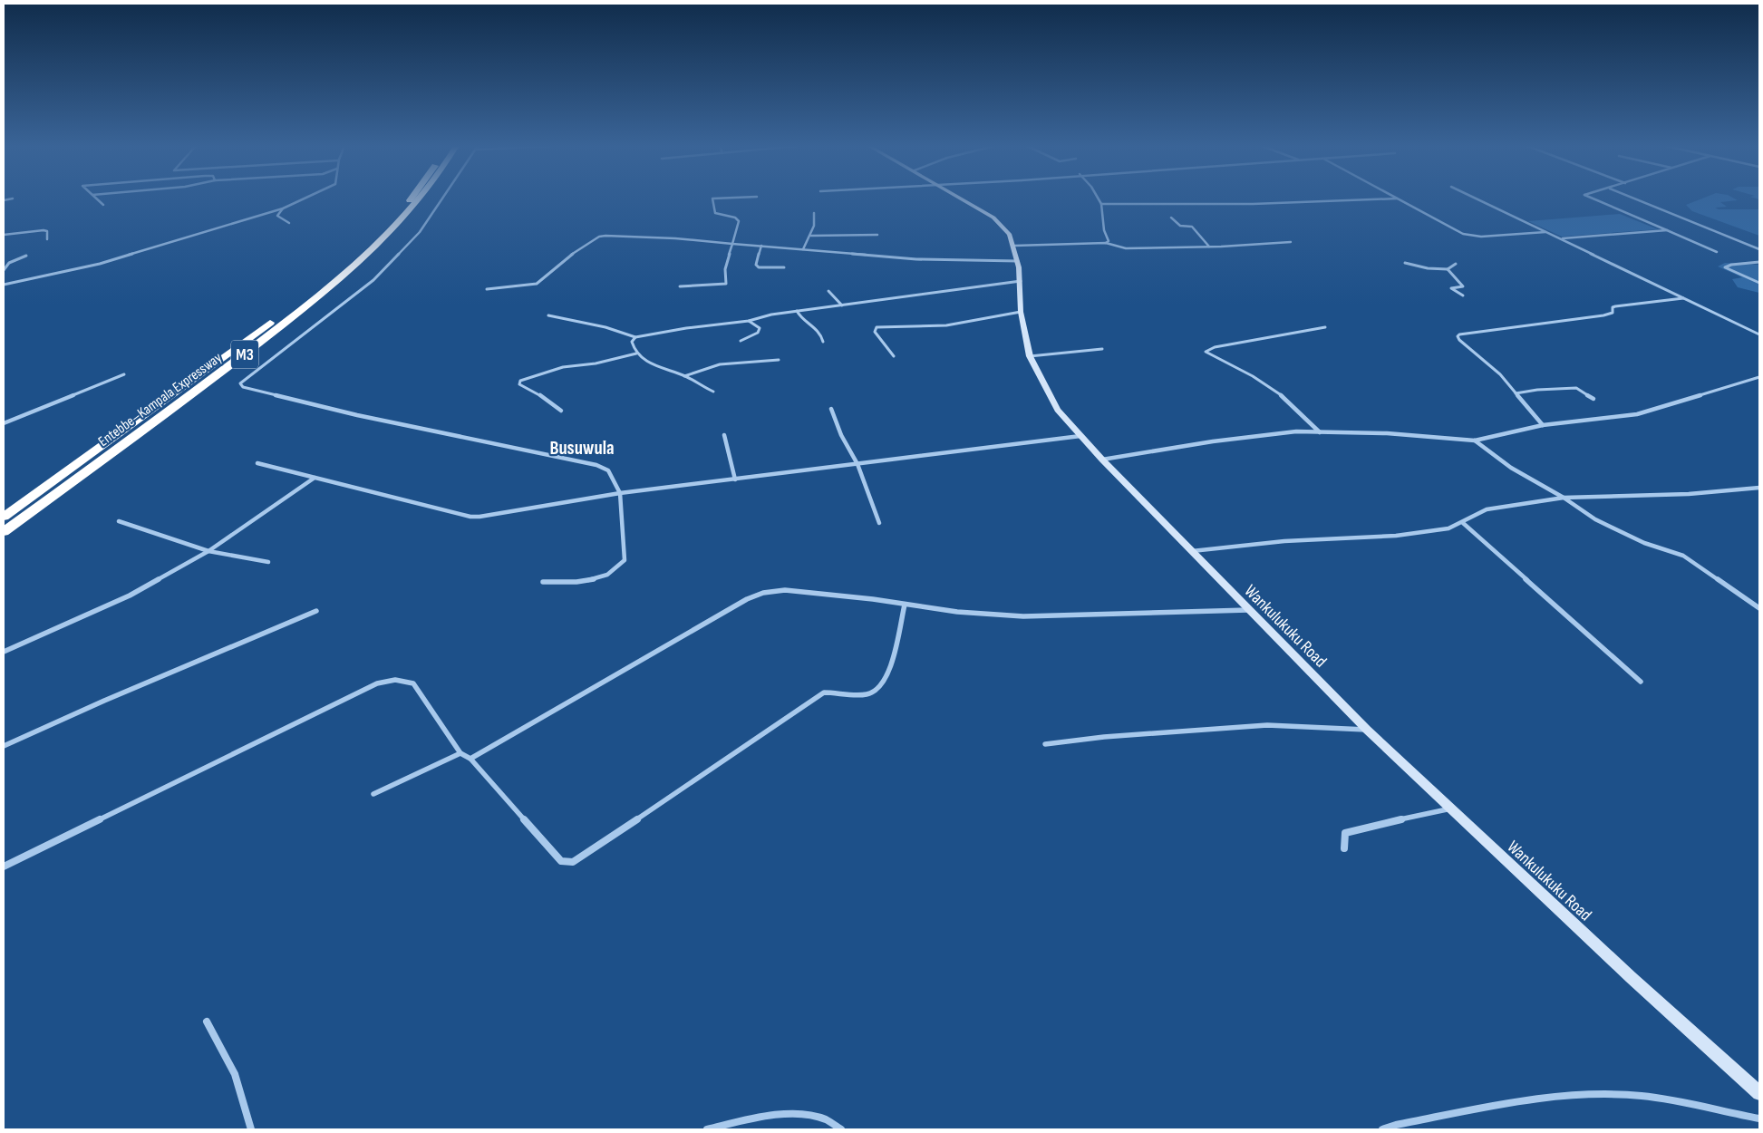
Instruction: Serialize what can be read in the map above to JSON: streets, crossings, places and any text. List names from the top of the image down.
{
  "streets": {
    "highway": ["M3", "Entebbe–Kampala Expressway"],
    "main road": ["Wankulukuku Road"]
  },
  "districts": ["Busuwula"]
}
